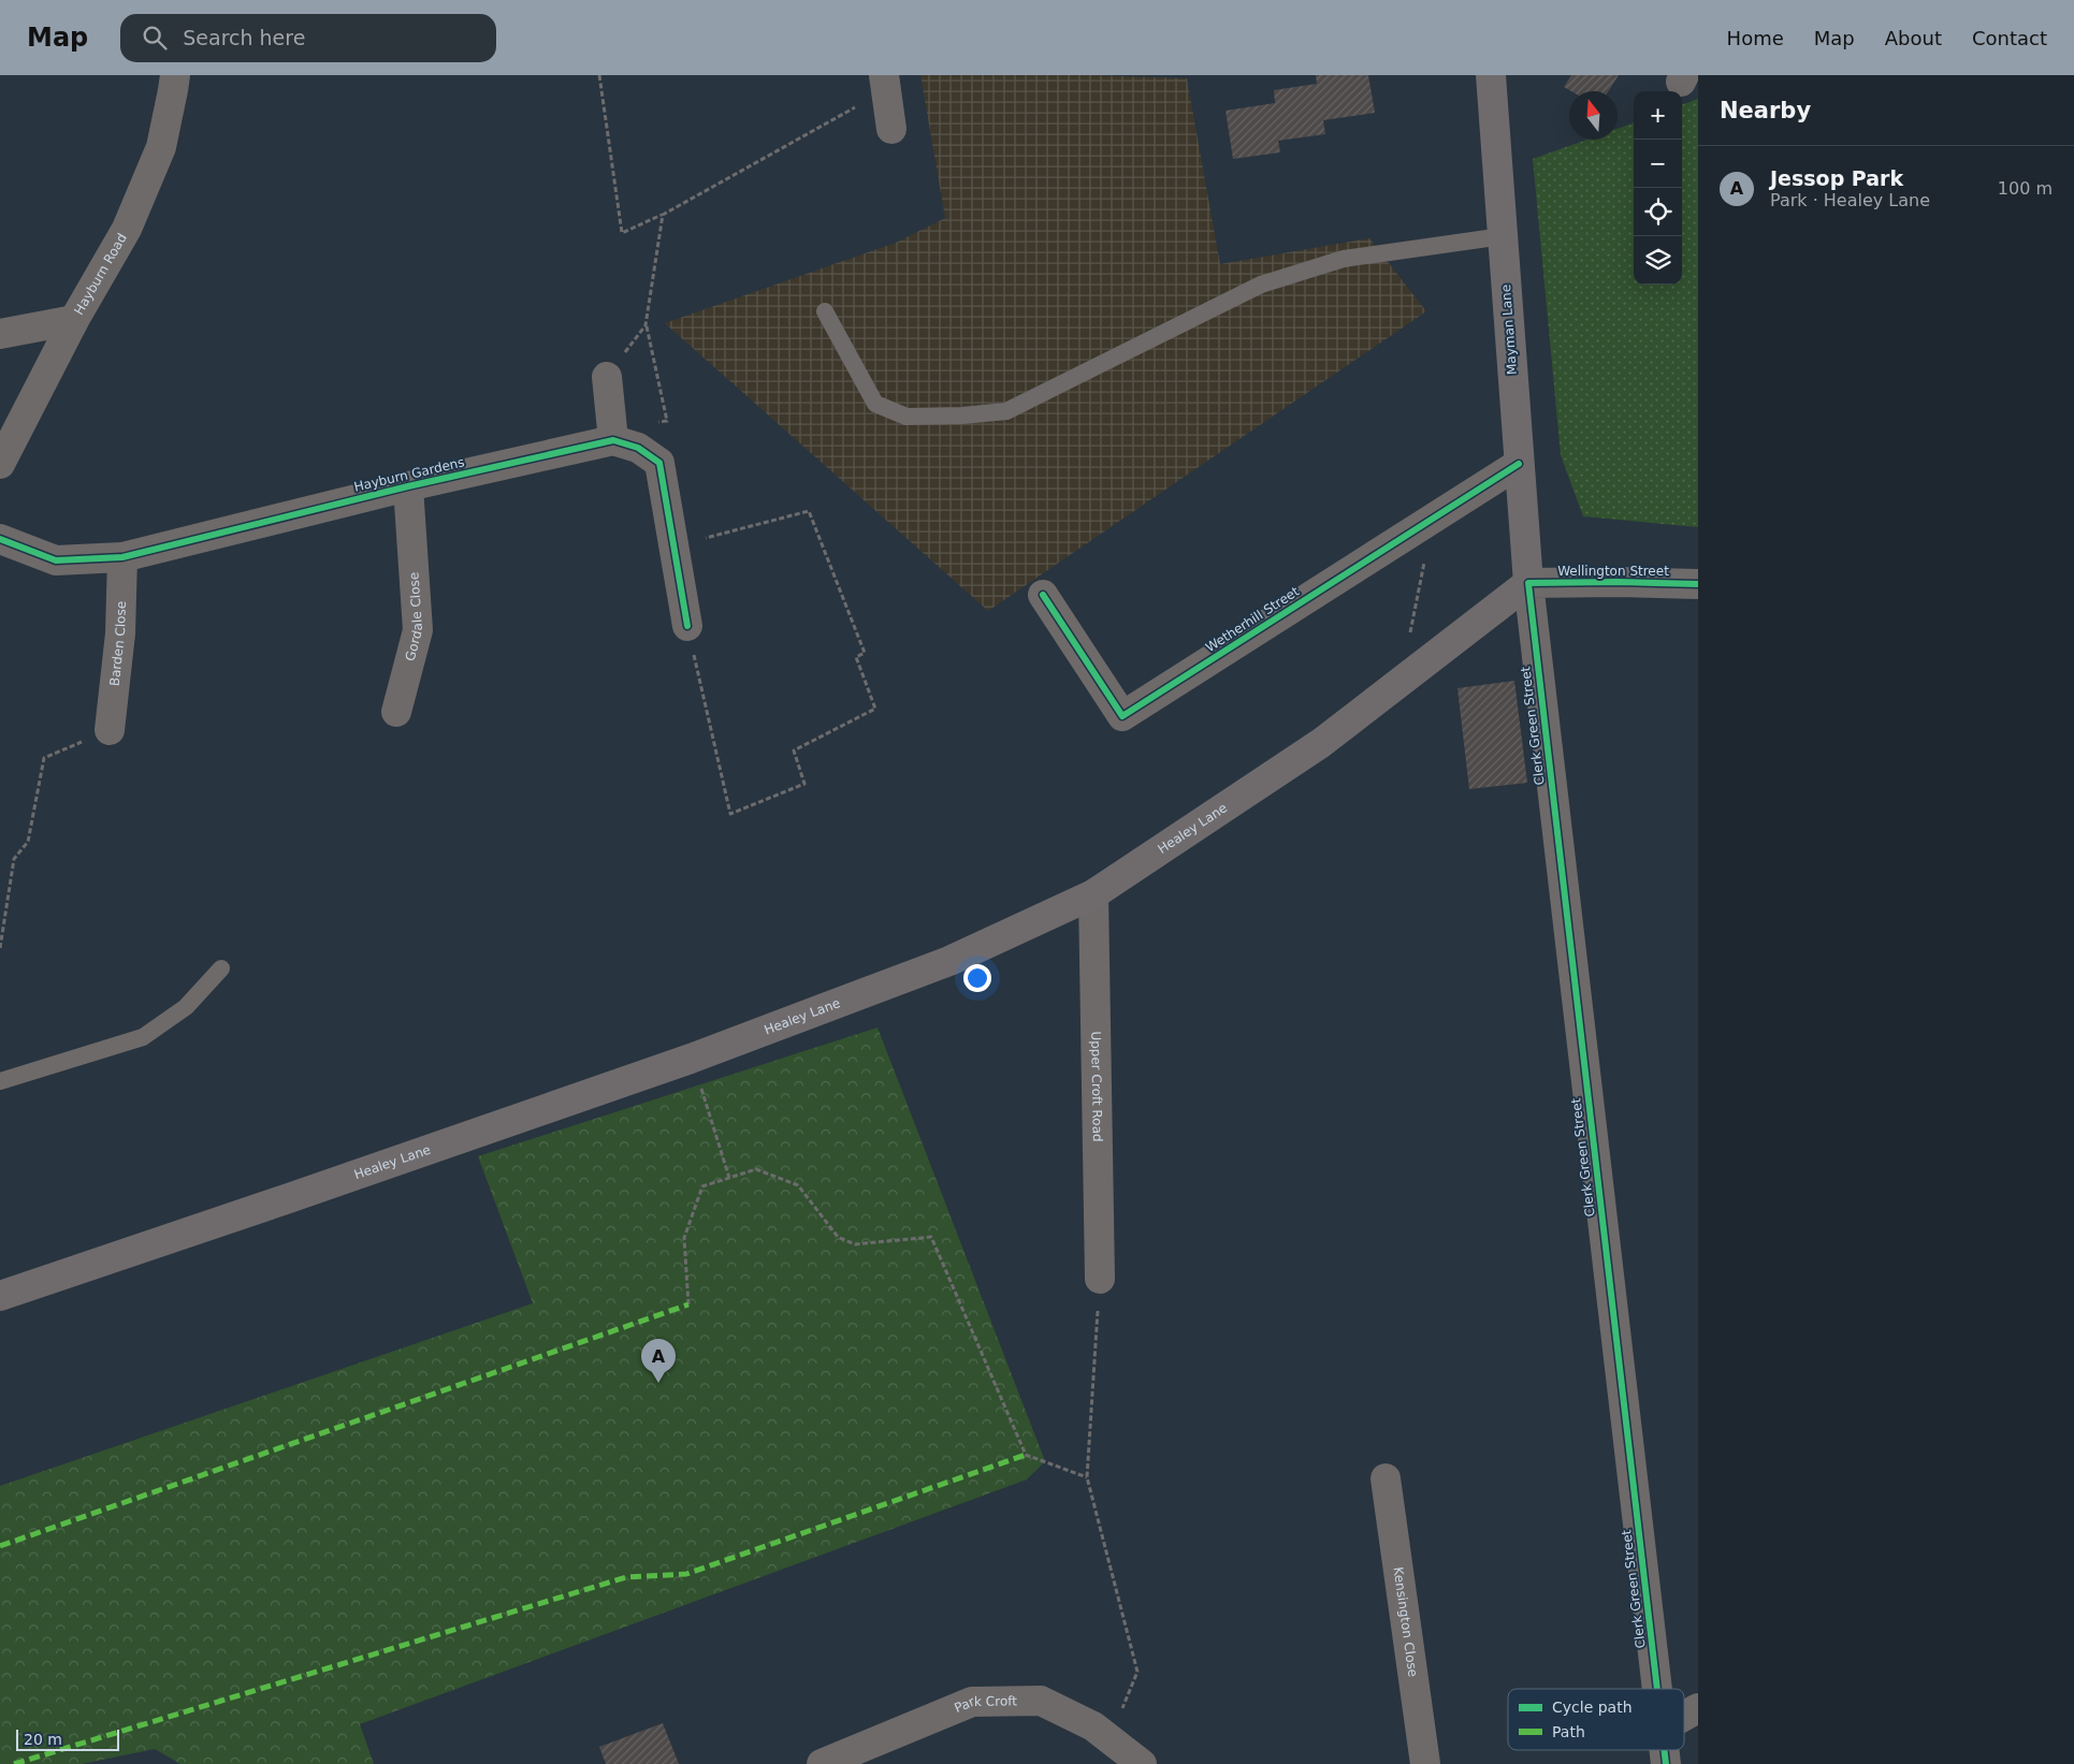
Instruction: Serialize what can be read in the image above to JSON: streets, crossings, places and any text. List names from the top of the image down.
{
  "streets": {
    "main road": ["Mayman Lane", "Healey Lane"],
    "street": [
      "Hayburn Road",
      "Hayburn Gardens",
      "Wellington Street",
      "Gordale Close",
      "Wetherhill Street",
      "Barden Close",
      "Clerk Green Street",
      "Upper Croft Road",
      "Kensington Close",
      "Park Croft"
    ]
  },
  "crossings": [
    ["Mayman Lane", "Wellington Street"],
    ["Mayman Lane", "Wetherhill Street"],
    ["Mayman Lane", "Clerk Green Street"],
    ["Mayman Lane", "Healey Lane"],
    ["Hayburn Gardens", "Gordale Close"],
    ["Hayburn Gardens", "Barden Close"],
    ["Wellington Street", "Clerk Green Street"],
    ["Wellington Street", "Healey Lane"],
    ["Clerk Green Street", "Healey Lane"],
    ["Healey Lane", "Upper Croft Road"]
  ],
  "legend": ["Cycle path", "Path"],
  "scale_bar": "20 m",
  "north": "top",
  "page": {
    "header": "Map",
    "search": "Search here",
    "nav": [
      "Home",
      "Map",
      "About",
      "Contact"
    ],
    "heading": "Nearby",
    "map_buttons": ["+", "−"],
    "list": [
      {
        "mark": "A",
        "name": "Jessop Park",
        "note": "Park · Healey Lane",
        "value": "100 m"
      }
    ],
    "pins": "A",
    "scale": "20 m"
  }
}
